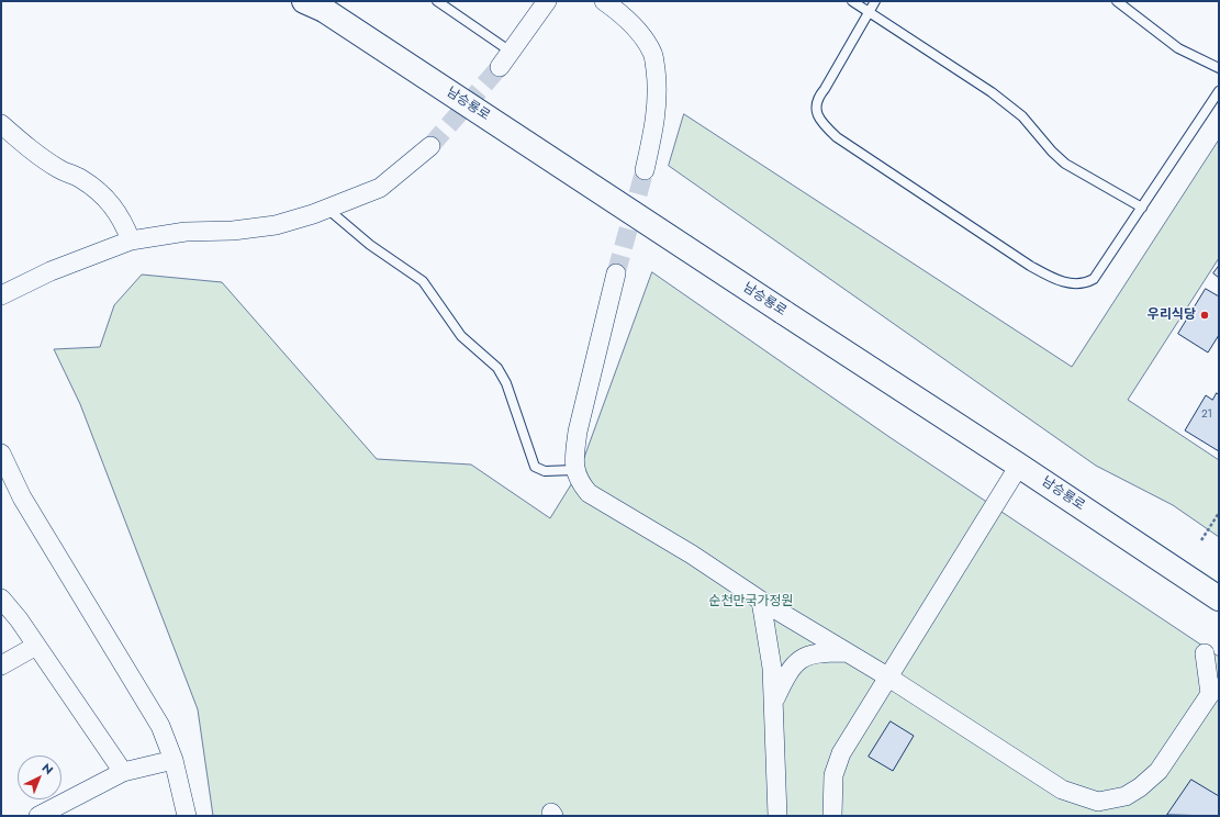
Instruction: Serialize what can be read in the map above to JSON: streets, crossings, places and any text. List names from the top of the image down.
{
  "streets": {
    "main road": ["남승룡로"]
  },
  "parks": ["순천만국가정원"],
  "places": ["우리식당"],
  "house_numbers": ["21"],
  "north": "top right"
}
